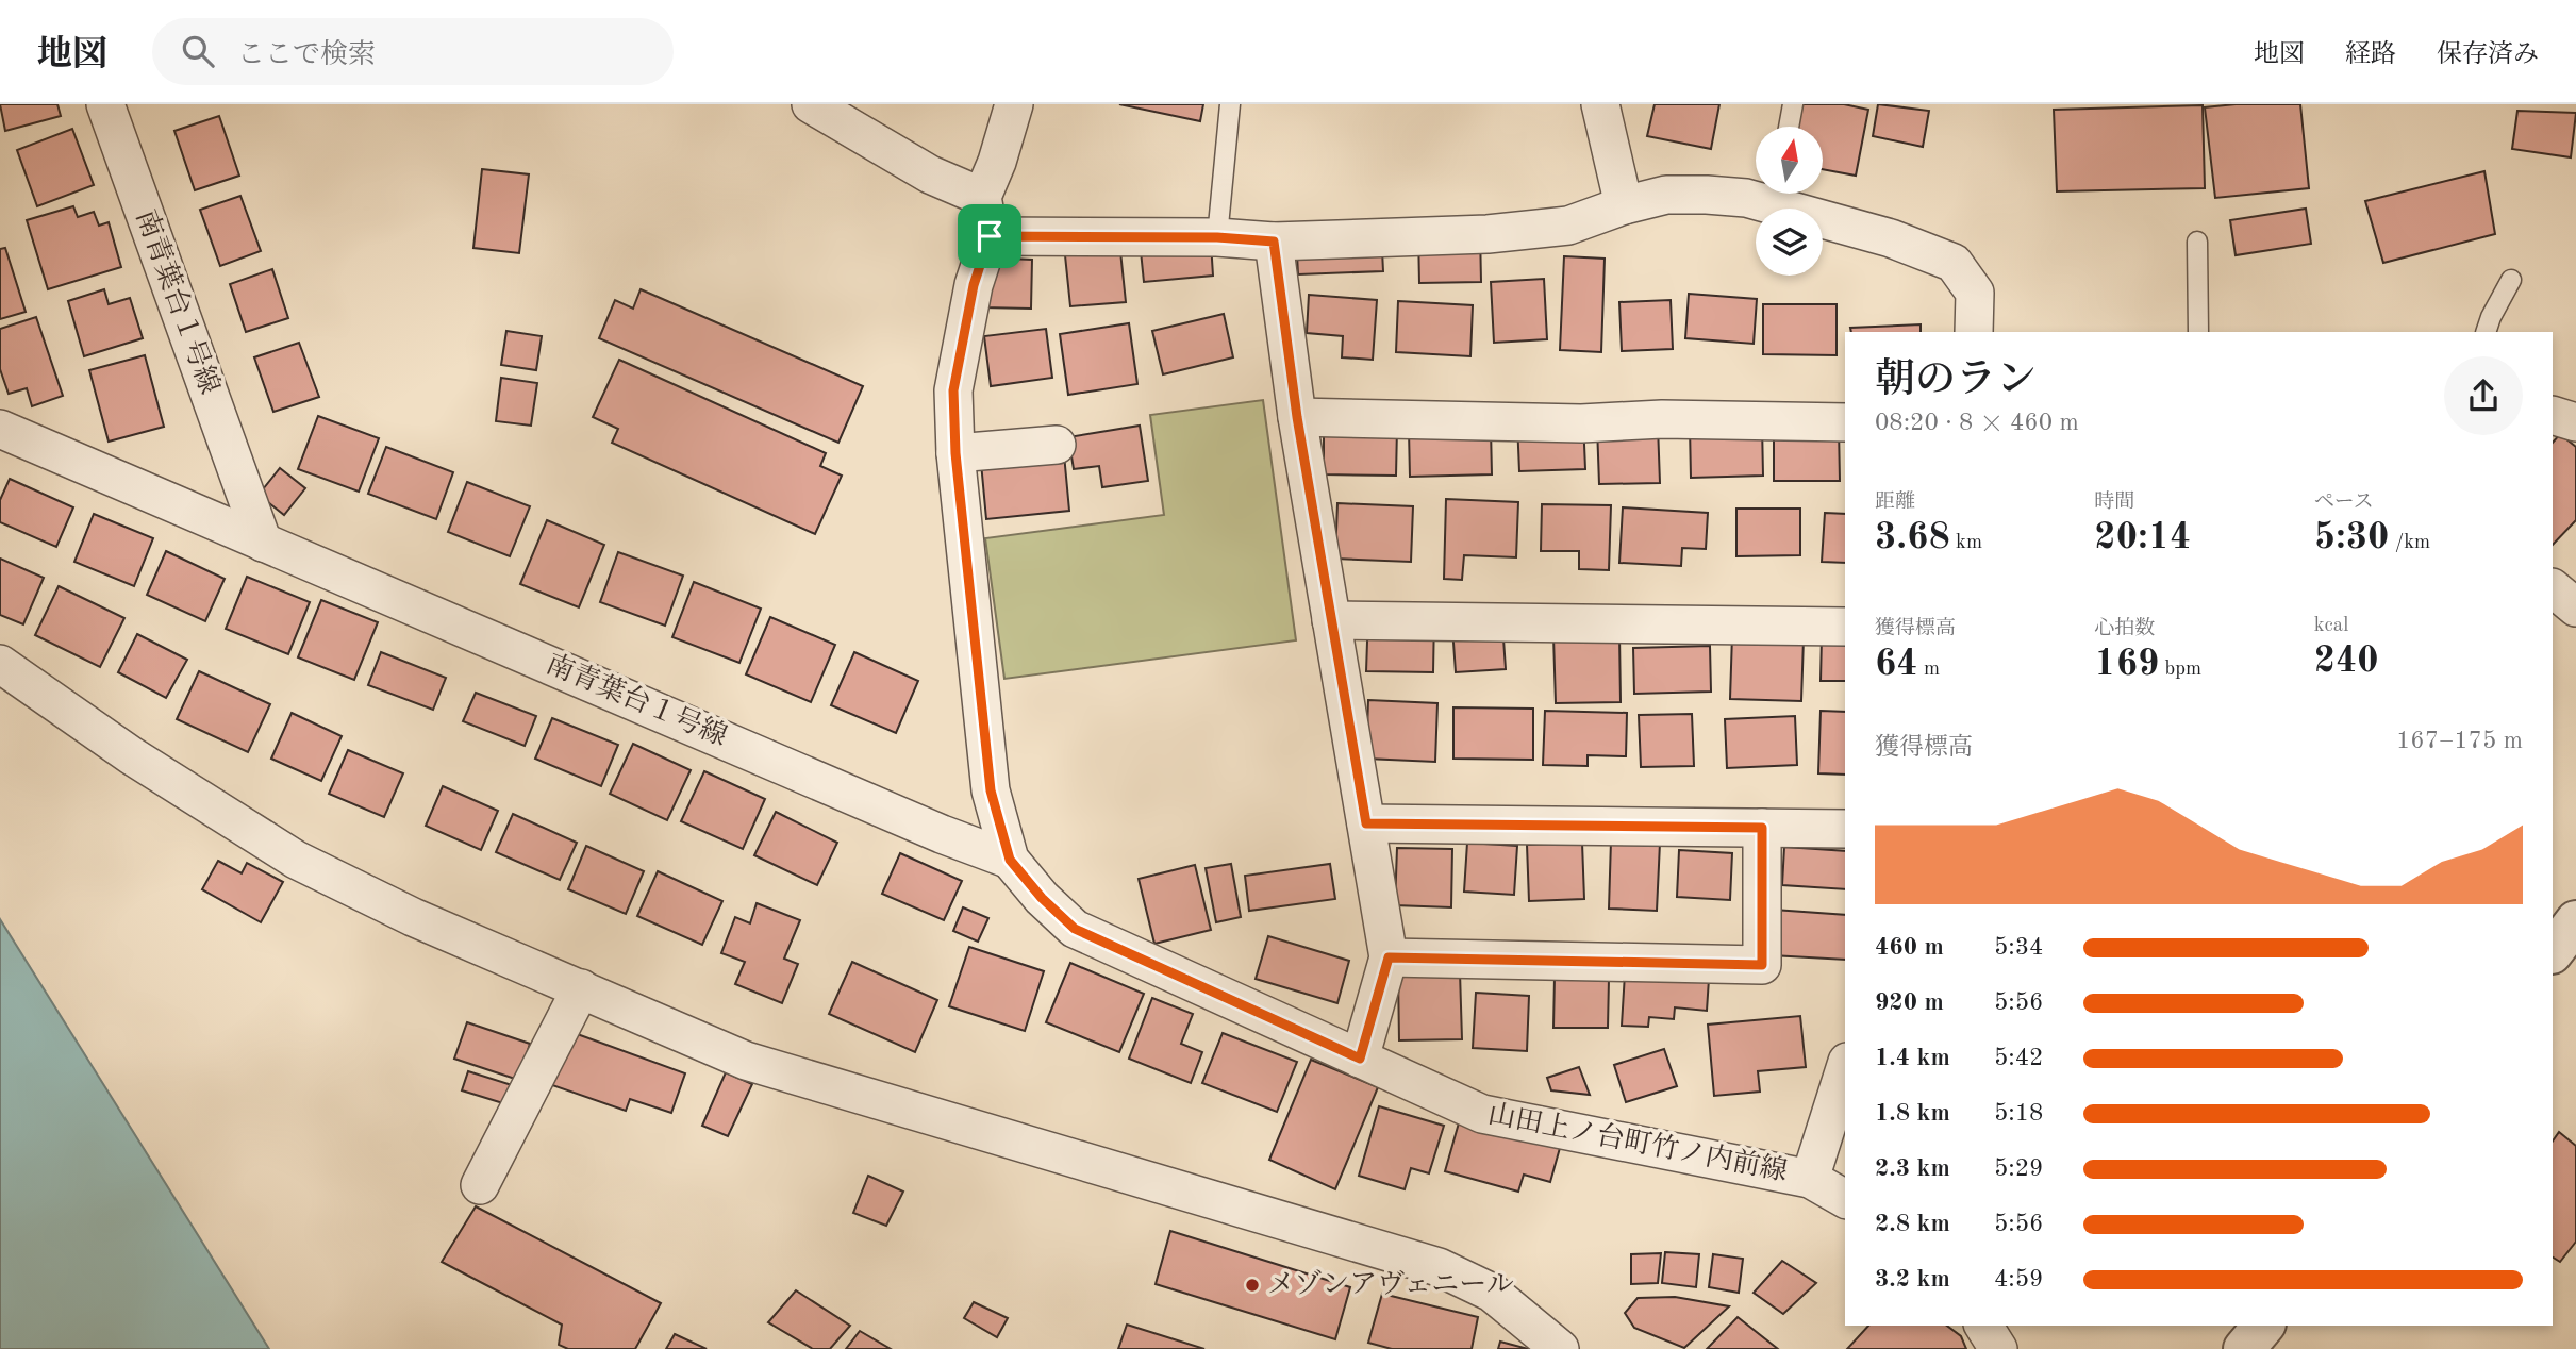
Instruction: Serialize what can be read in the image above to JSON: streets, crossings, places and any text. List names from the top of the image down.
{
  "streets": {
    "street": ["南青葉台１号線", "山田上ノ台町竹ノ内前線"]
  },
  "crossings": [
    ["南青葉台１号線", "山田上ノ台町竹ノ内前線"]
  ],
  "places": ["メゾンアヴェニール"],
  "north": "top",
  "page": {
    "header": "地図",
    "search": "ここで検索",
    "nav": ["地図", "経路", "保存済み"],
    "heading": ["朝のラン", "08:20 · 8 × 460 m"],
    "stats": [
      ["距離", "3.68 km"],
      ["時間", "20:14"],
      ["ペース", "5:30 /km"],
      ["獲得標高", "64 m"],
      ["心拍数", "169 bpm"],
      ["kcal", "240"]
    ],
    "chart": ["獲得標高", "167–175 m"],
    "list": [
      {
        "name": "460 m",
        "note": "5:34"
      },
      {
        "name": "920 m",
        "note": "5:56"
      },
      {
        "name": "1.4 km",
        "note": "5:42"
      },
      {
        "name": "1.8 km",
        "note": "5:18"
      },
      {
        "name": "2.3 km",
        "note": "5:29"
      },
      {
        "name": "2.8 km",
        "note": "5:56"
      },
      {
        "name": "3.2 km",
        "note": "4:59"
      }
    ]
  }
}
